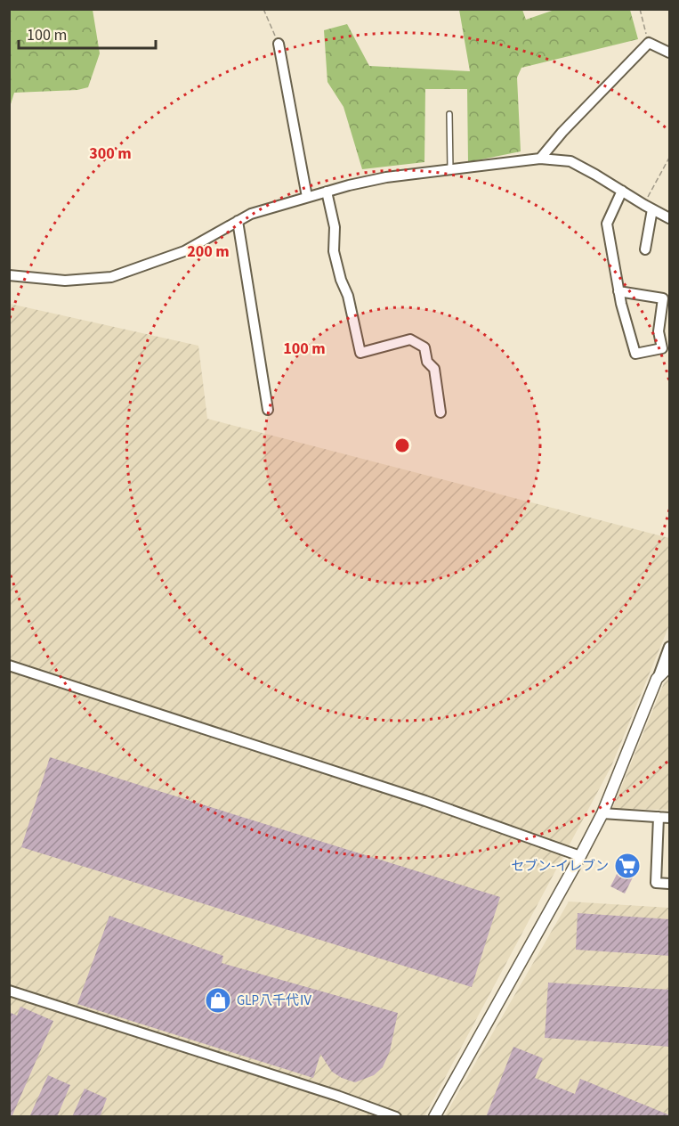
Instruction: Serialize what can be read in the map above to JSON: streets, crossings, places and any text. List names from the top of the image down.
{
  "places": {
    "supermarket": ["セブン-イレブン"],
    "shop": ["GLP八千代Ⅳ"]
  },
  "scale_bar": "100 m",
  "rings": ["300 m", "200 m", "100 m"]
}
